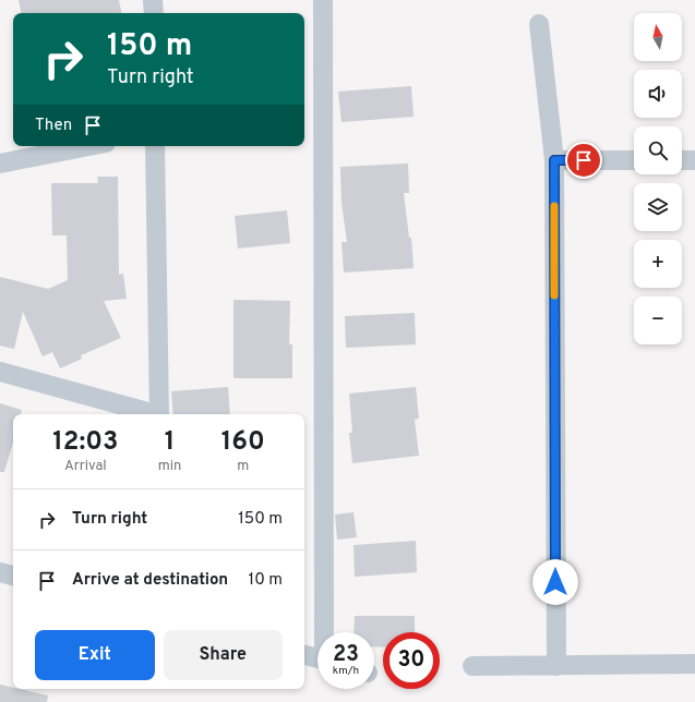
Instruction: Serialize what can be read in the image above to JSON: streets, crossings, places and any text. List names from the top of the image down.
{
  "north": "top",
  "page": {
    "map_buttons": ["+", "−"],
    "turn": ["150 m", "Turn right"],
    "then": "Then",
    "eta": [
      "12:03",
      "Arrival",
      "1",
      "min",
      "160",
      "m"
    ],
    "list": [
      {
        "name": "Turn right",
        "value": "150 m"
      },
      {
        "name": "Arrive at destination",
        "value": "10 m"
      }
    ],
    "buttons": ["Exit", "Share"],
    "speed": "23 km/h",
    "limit": "30"
  }
}
